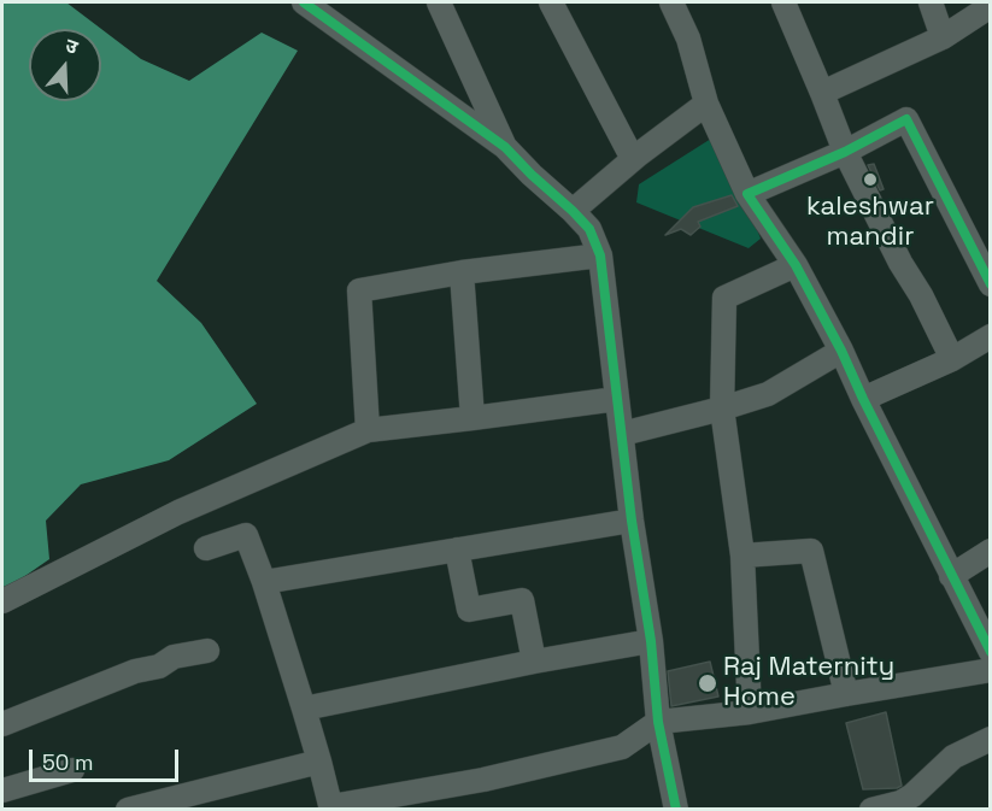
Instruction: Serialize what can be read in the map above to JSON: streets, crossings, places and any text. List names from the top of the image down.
{
  "places": ["kaleshwar mandir", "Raj Maternity Home"],
  "scale_bar": "50 m",
  "north": "top"
}
